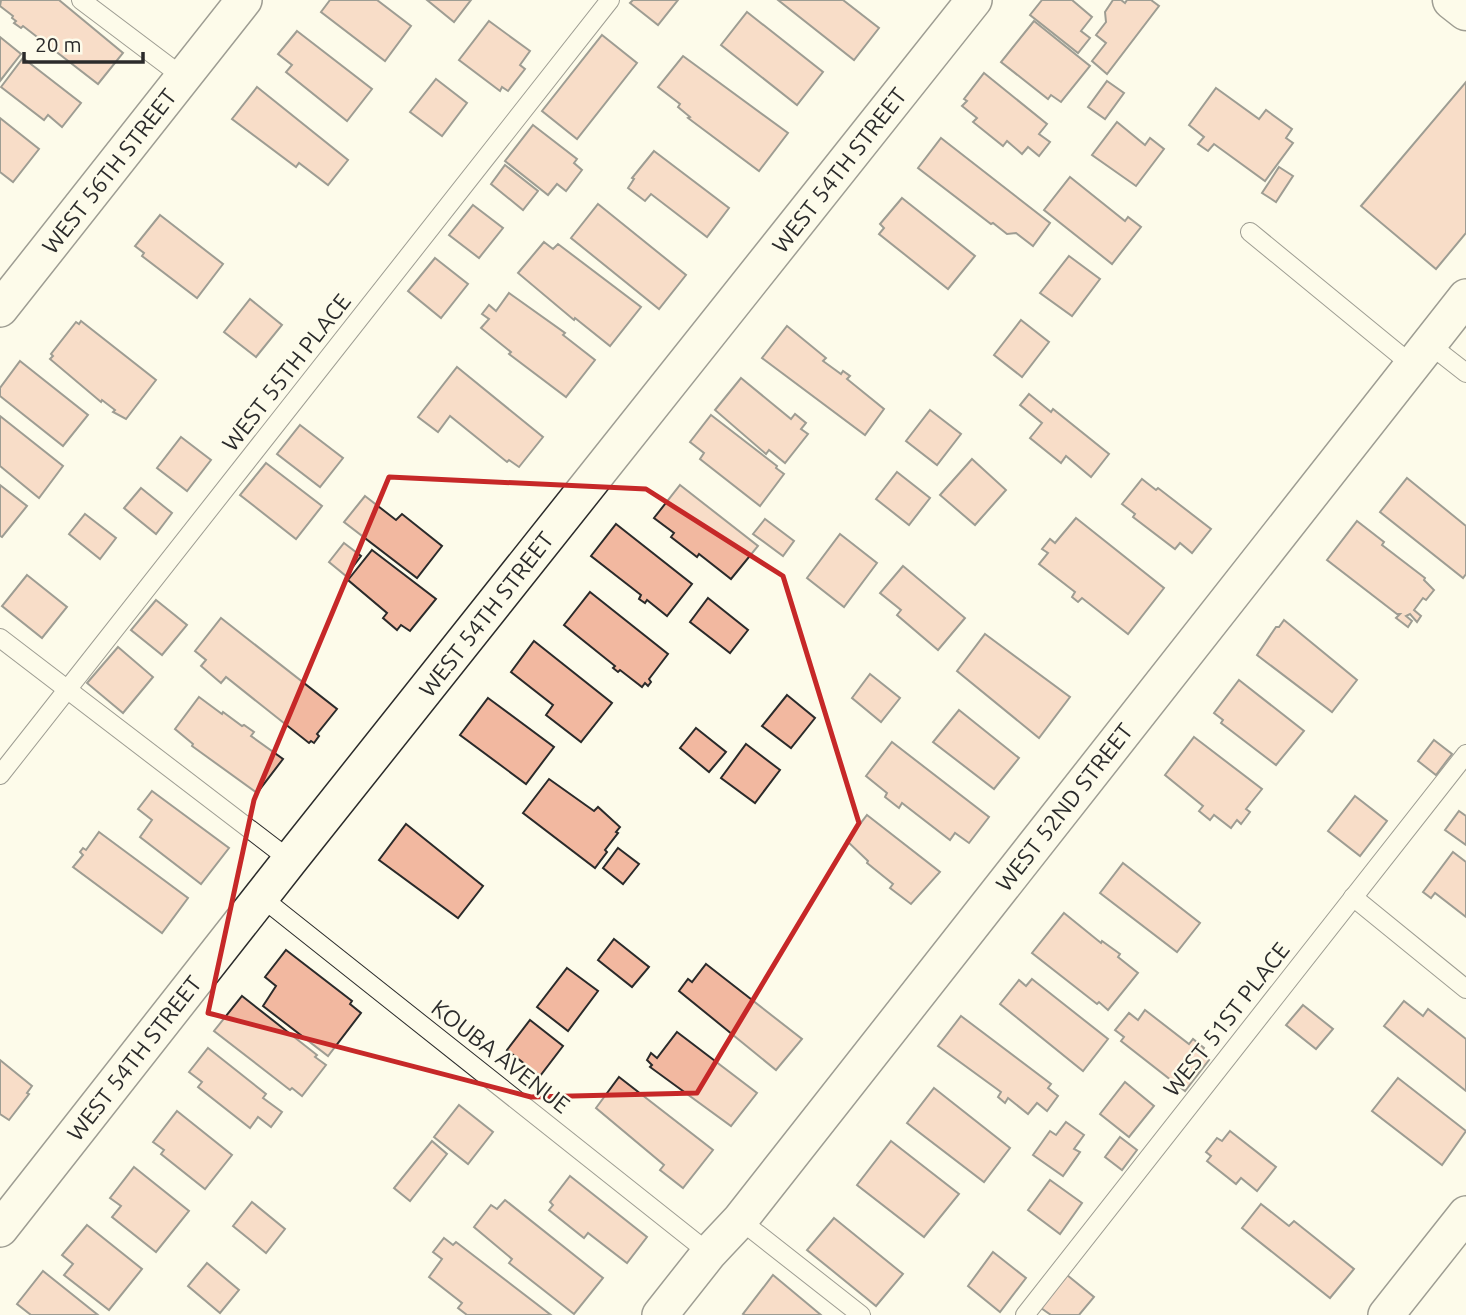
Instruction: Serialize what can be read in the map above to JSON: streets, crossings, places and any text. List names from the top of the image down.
{
  "streets": {
    "street": ["WEST 54TH STREET", "WEST 56TH STREET", "WEST 52ND STREET"],
    "lane": ["WEST 55TH PLACE", "WEST 51ST PLACE", "KOUBA AVENUE"]
  },
  "crossings": [
    ["WEST 54TH STREET", "KOUBA AVENUE"],
    ["WEST 52ND STREET", "KOUBA AVENUE"]
  ],
  "scale_bar": "20 m"
}
